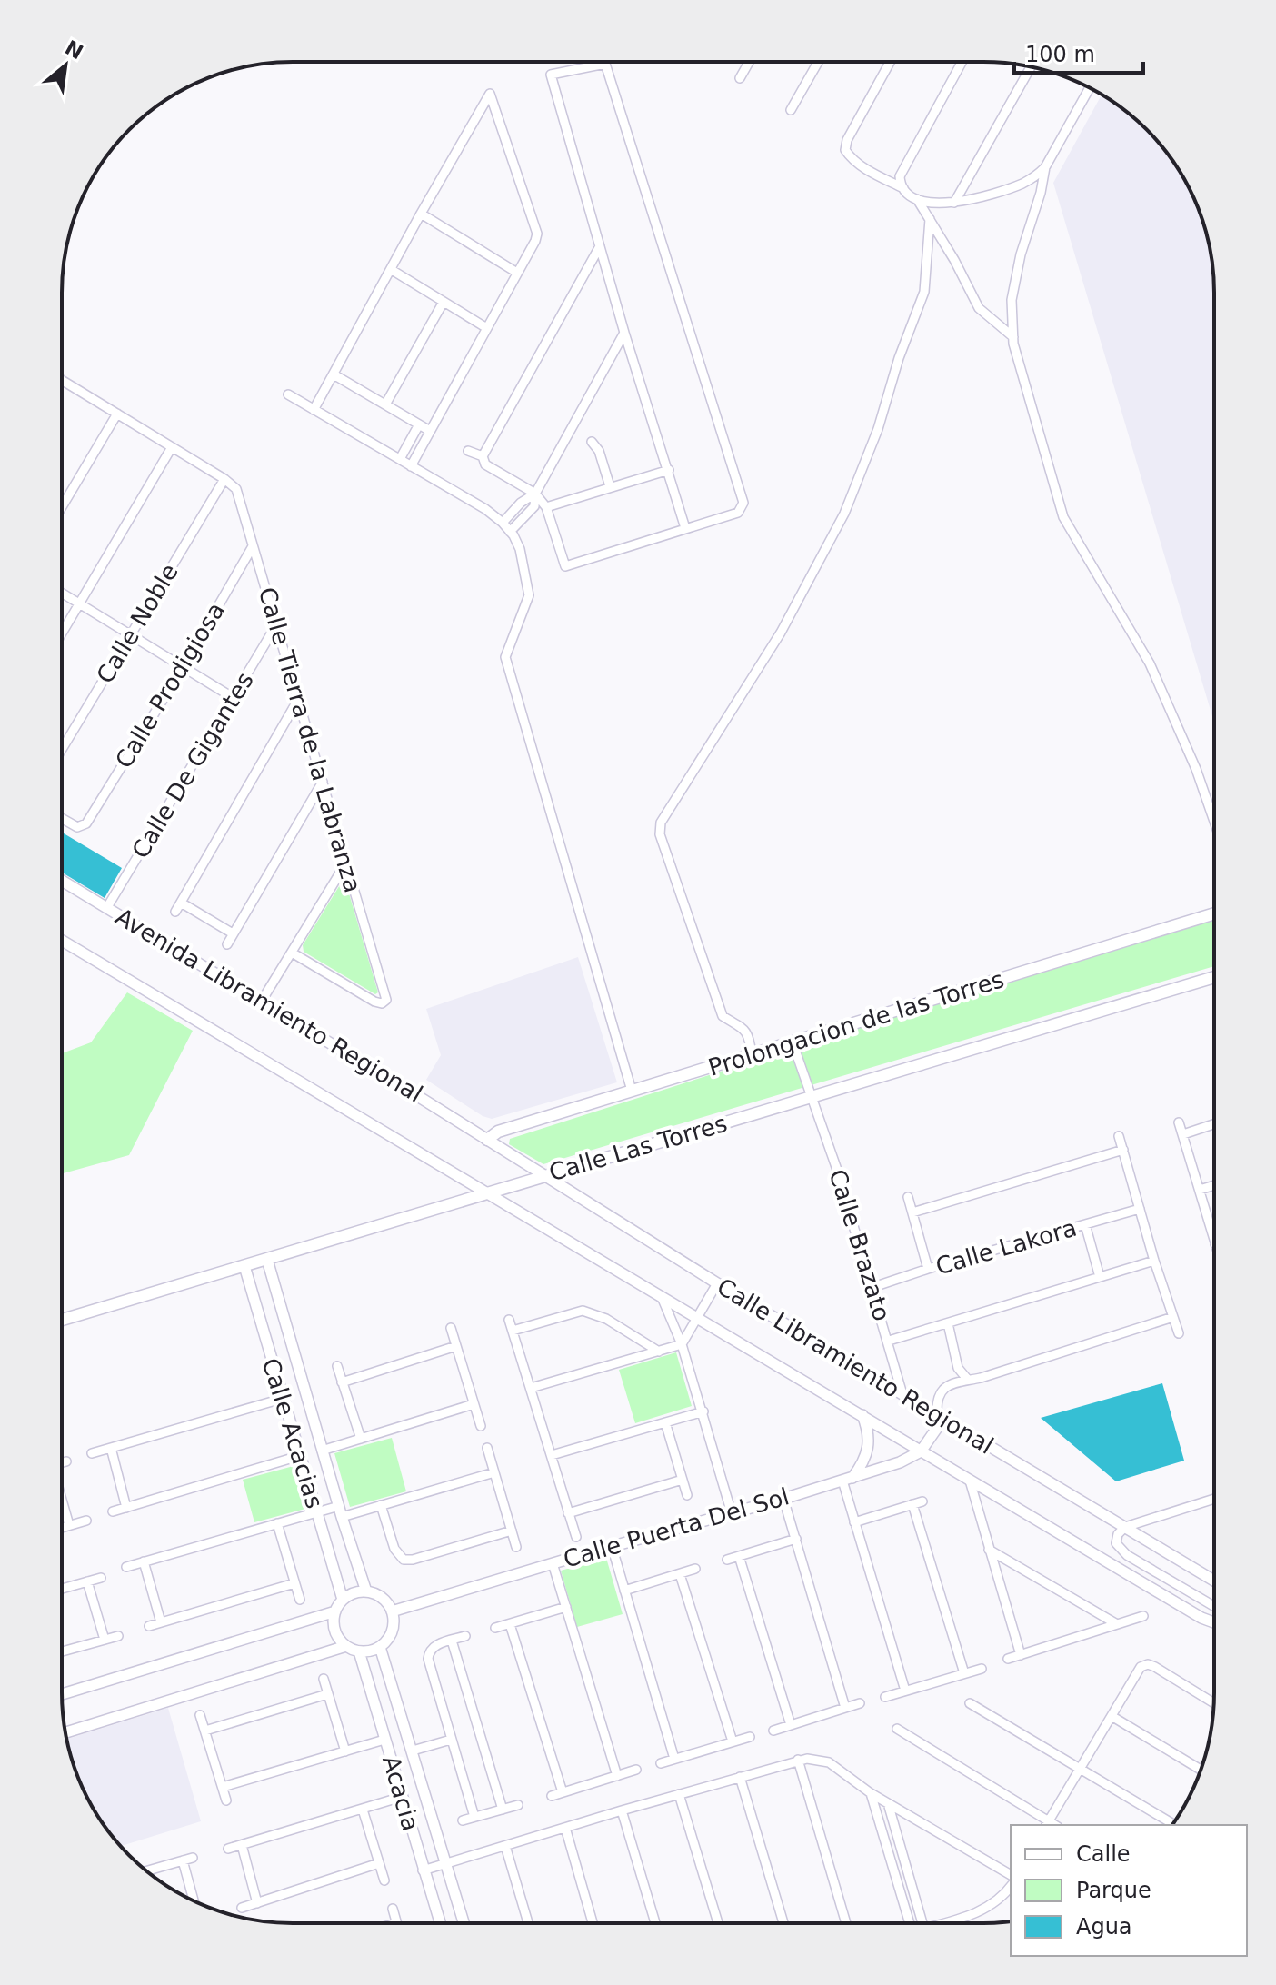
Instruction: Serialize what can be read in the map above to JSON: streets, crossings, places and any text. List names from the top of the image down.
{
  "streets": {
    "main road": ["Prolongacion de las Torres", "Calle Las Torres"],
    "street": [
      "Calle Noble",
      "Calle Prodigiosa",
      "Calle Tierra de la Labranza",
      "Calle De Gigantes",
      "Avenida Libramiento Regional",
      "Calle Brazato",
      "Calle Lakora",
      "Calle Libramiento Regional",
      "Calle Acacias",
      "Calle Puerta Del Sol",
      "Acacia"
    ]
  },
  "crossings": [
    ["Calle Noble", "Calle Tierra de la Labranza"],
    ["Calle Prodigiosa", "Calle Tierra de la Labranza"],
    ["Calle Tierra de la Labranza", "Calle De Gigantes"],
    ["Calle De Gigantes", "Avenida Libramiento Regional"],
    ["Avenida Libramiento Regional", "Prolongacion de las Torres"],
    ["Avenida Libramiento Regional", "Calle Libramiento Regional"],
    ["Prolongacion de las Torres", "Calle Brazato"],
    ["Prolongacion de las Torres", "Calle Libramiento Regional"],
    ["Calle Las Torres", "Calle Brazato"],
    ["Calle Las Torres", "Calle Libramiento Regional"],
    ["Calle Las Torres", "Calle Acacias"],
    ["Calle Brazato", "Calle Lakora"],
    ["Calle Brazato", "Calle Libramiento Regional"],
    ["Calle Libramiento Regional", "Calle Puerta Del Sol"],
    ["Calle Acacias", "Calle Puerta Del Sol"],
    ["Calle Acacias", "Acacia"],
    ["Calle Puerta Del Sol", "Acacia"]
  ],
  "legend": ["Calle", "Parque", "Agua"],
  "scale_bar": "100 m",
  "north": "top right"
}
